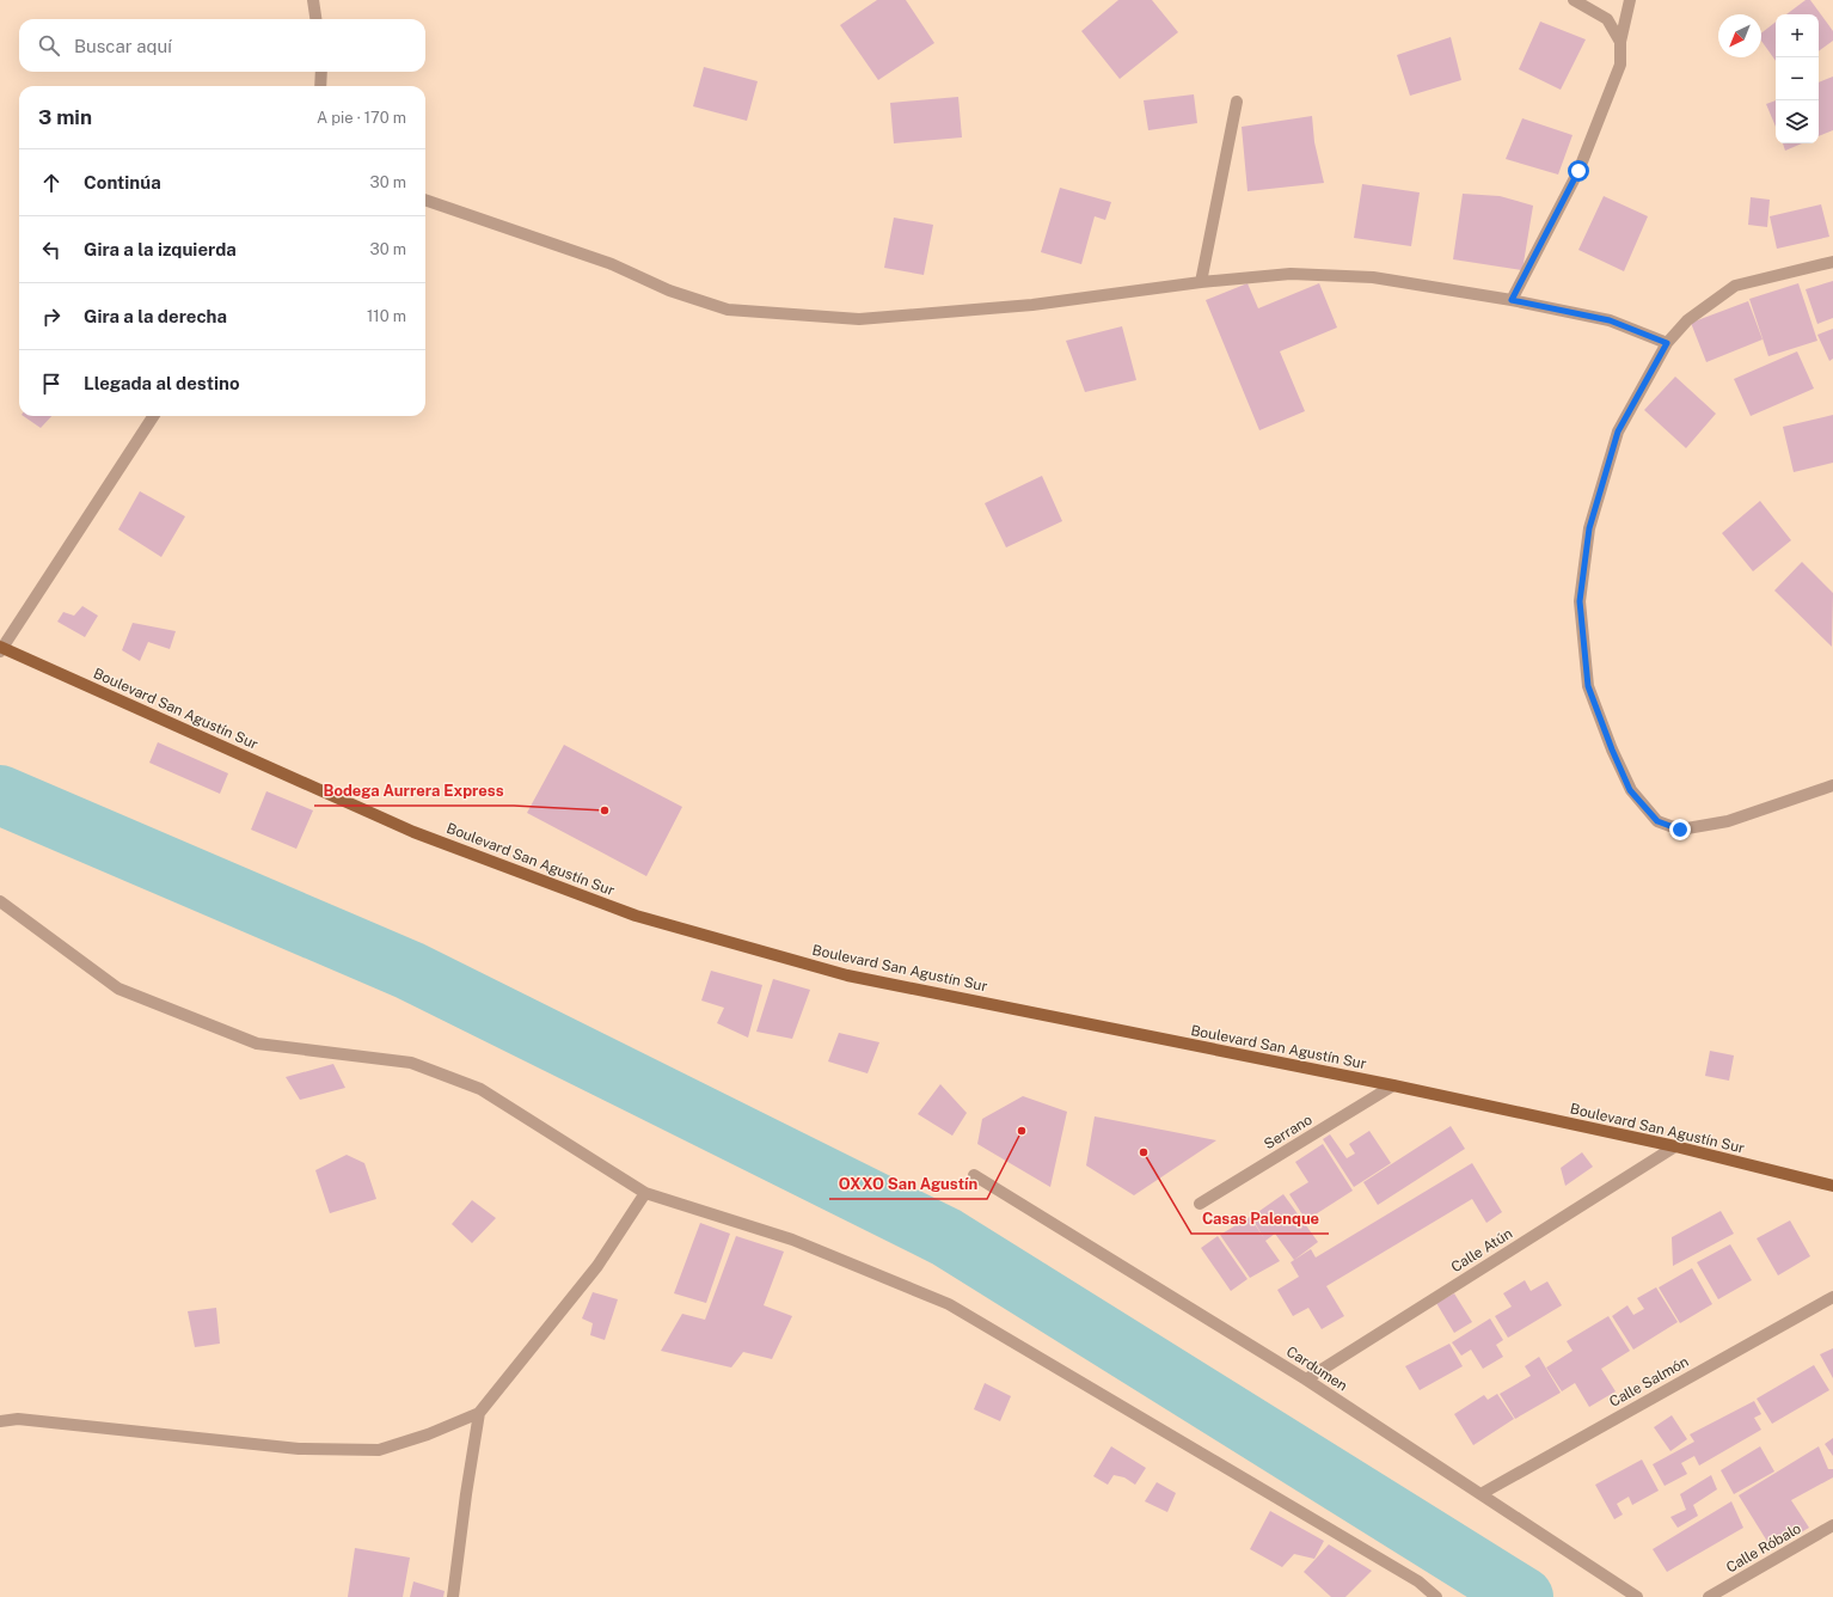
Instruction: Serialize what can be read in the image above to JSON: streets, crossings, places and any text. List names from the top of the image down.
{
  "streets": {
    "main road": ["Boulevard San Agustín Sur"],
    "street": [
      "Serrano",
      "Calle Atún",
      "Cardumen",
      "Calle Salmón",
      "Calle Róbalo"
    ]
  },
  "crossings": [
    ["Boulevard San Agustín Sur", "Serrano"],
    ["Boulevard San Agustín Sur", "Calle Atún"],
    ["Calle Atún", "Cardumen"],
    ["Cardumen", "Calle Salmón"]
  ],
  "places": ["Bodega Aurrera Express", "OXXO San Agustín", "Casas Palenque"],
  "north": "bottom left",
  "page": {
    "map_buttons": ["+", "−"],
    "search": "Buscar aquí",
    "heading": ["3 min", "A pie · 170 m"],
    "list": [
      ["Continúa", "30 m"],
      ["Gira a la izquierda", "30 m"],
      ["Gira a la derecha", "110 m"],
      "Llegada al destino"
    ]
  }
}
